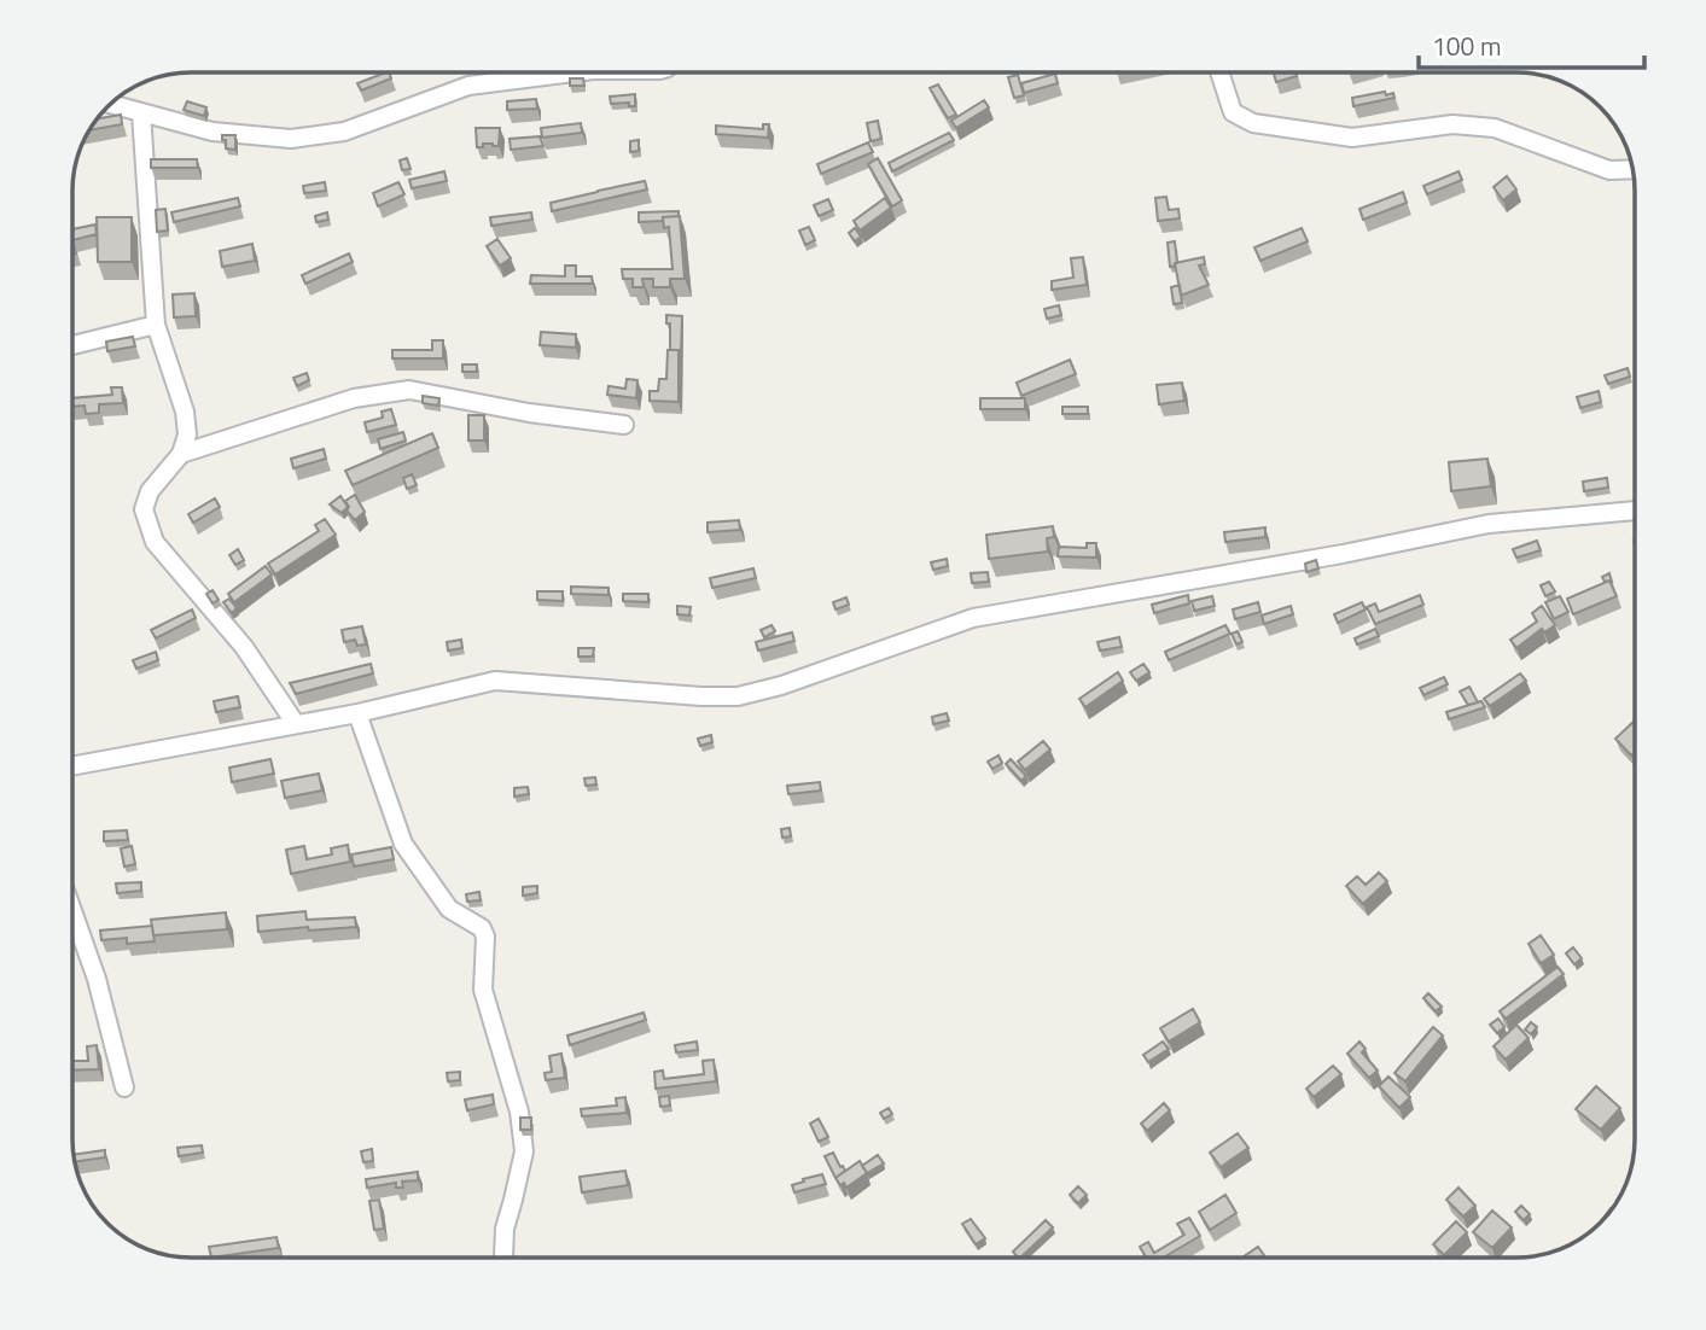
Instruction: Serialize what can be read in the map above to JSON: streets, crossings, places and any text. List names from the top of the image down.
{
  "scale_bar": "100 m"
}
